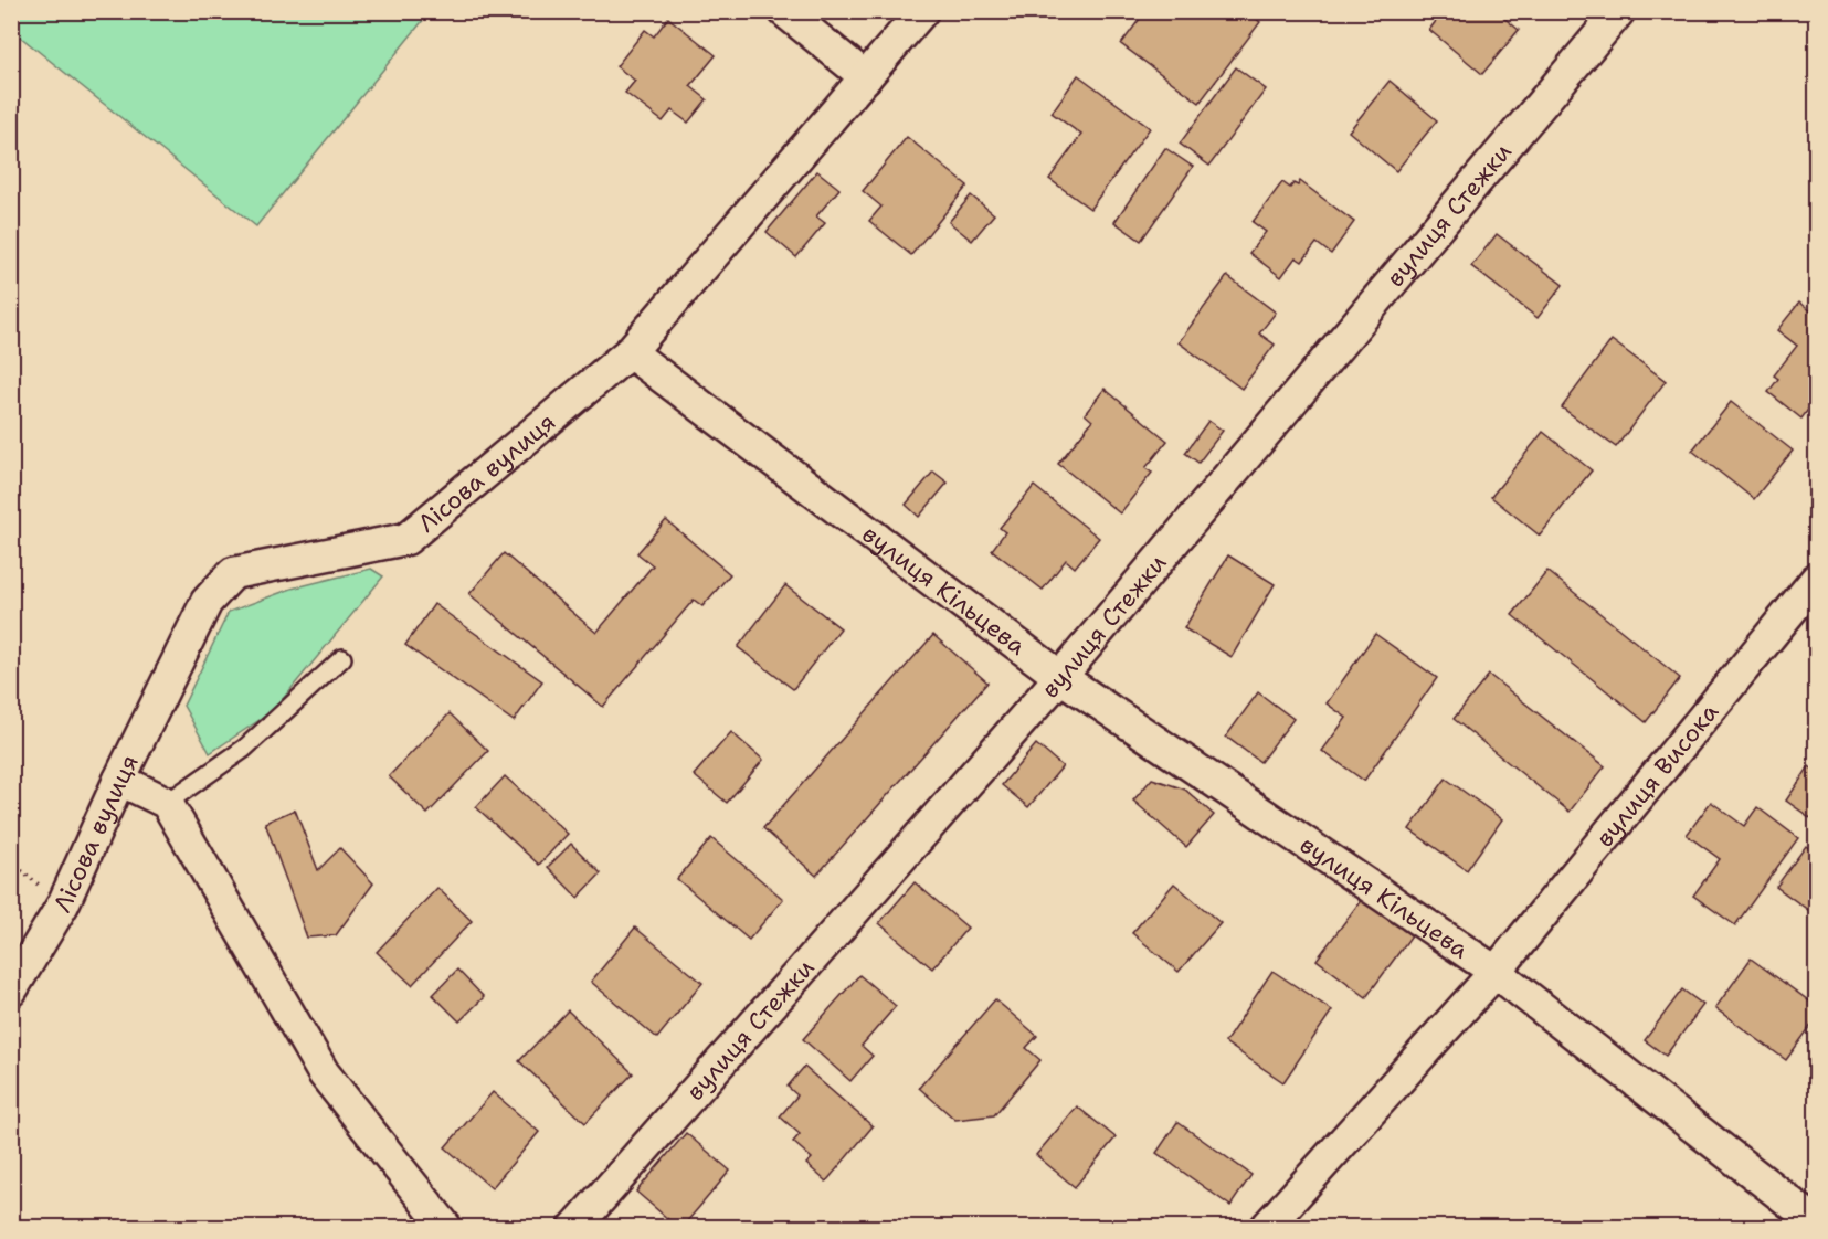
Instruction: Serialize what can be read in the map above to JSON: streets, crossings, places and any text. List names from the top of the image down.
{
  "streets": {
    "street": [
      "вулиця Стежки",
      "Лісова вулиця",
      "вулиця Кільцева",
      "вулиця Висока"
    ]
  },
  "crossings": [
    ["вулиця Стежки", "вулиця Кільцева"],
    ["Лісова вулиця", "вулиця Кільцева"],
    ["вулиця Кільцева", "вулиця Висока"]
  ]
}
